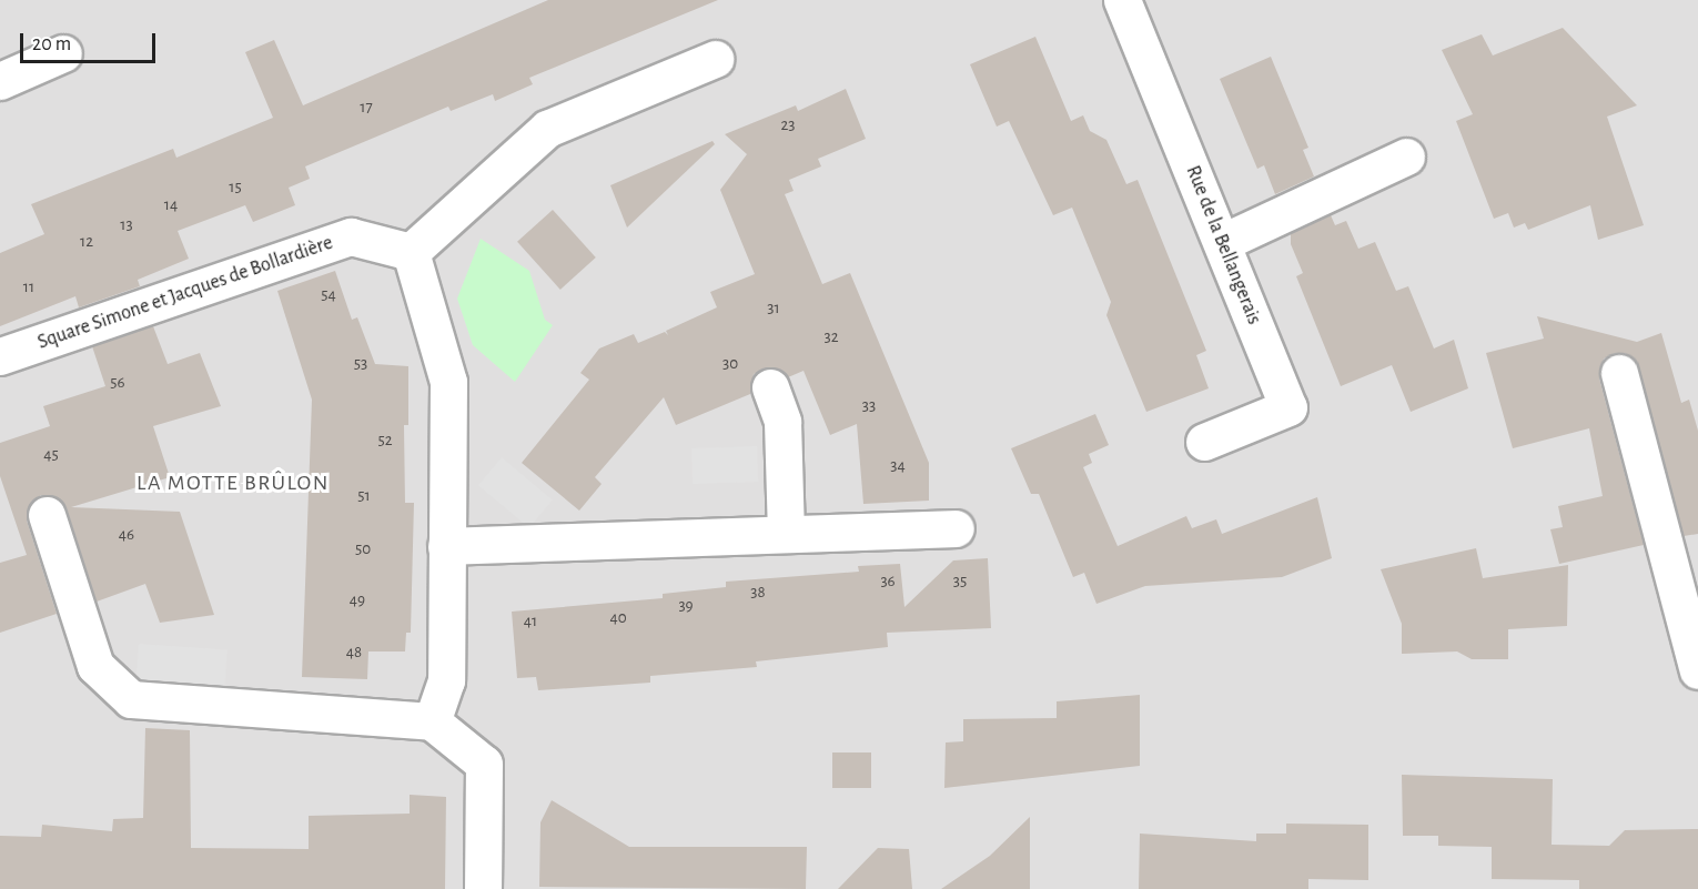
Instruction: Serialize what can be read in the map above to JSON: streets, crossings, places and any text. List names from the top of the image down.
{
  "streets": {
    "street": ["Rue de la Bellangerais", "Square Simone et Jacques de Bollardière"]
  },
  "districts": ["LA MOTTE BRÛLON"],
  "house_numbers": [
    "17",
    "23",
    "15",
    "14",
    "13",
    "12",
    "11",
    "54",
    "31",
    "32",
    "53",
    "30",
    "56",
    "33",
    "52",
    "45",
    "34",
    "51",
    "46",
    "50",
    "36",
    "35",
    "38",
    "49",
    "39",
    "40",
    "41",
    "48"
  ],
  "scale_bar": "20 m"
}
